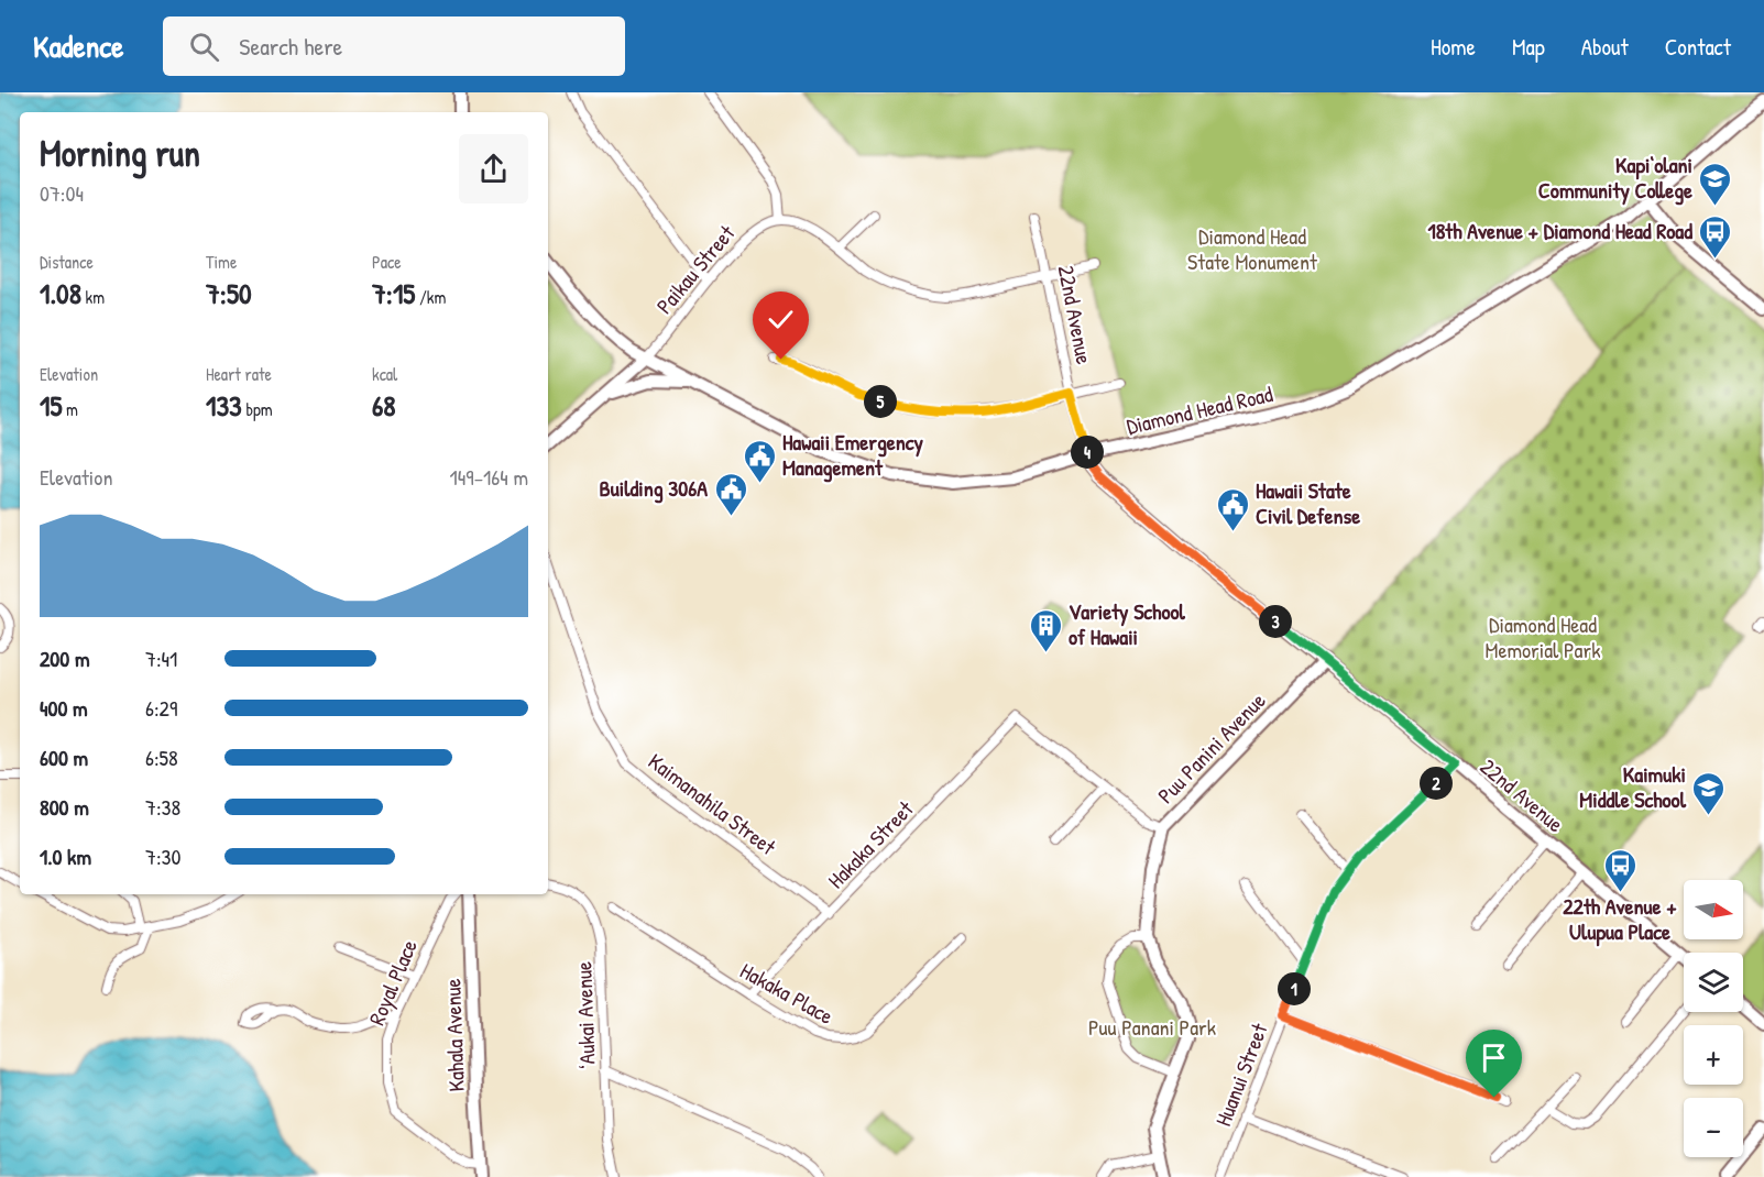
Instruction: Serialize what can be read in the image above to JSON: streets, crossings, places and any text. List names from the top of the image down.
{
  "streets": {
    "street": [
      "Paikau Street",
      "22nd Avenue",
      "Diamond Head Road",
      "Puu Panini Avenue",
      "Kaimanahila Street",
      "Hakaka Street",
      "Royal Place",
      "Hakaka Place",
      "ʻAukai Avenue",
      "Kahala Avenue",
      "Huanui Street"
    ]
  },
  "crossings": [
    ["Paikau Street", "Diamond Head Road"],
    ["22nd Avenue", "Diamond Head Road"],
    ["22nd Avenue", "Puu Panini Avenue"],
    ["22nd Avenue", "Huanui Street"],
    ["Kaimanahila Street", "Hakaka Street"],
    ["Hakaka Street", "Hakaka Place"],
    ["Royal Place", "Kahala Avenue"]
  ],
  "parks": ["Diamond Head State Monument", "Diamond Head Memorial Park", "Puu Panani Park"],
  "places": {
    "school or university": ["Kapi‘olani Community College", "Kaimuki Middle School"],
    "bus stop": ["18th Avenue + Diamond Head Road", "22th Avenue + Ulupua Place"],
    "public building": ["Hawaii Emergency Management", "Building 306A", "Hawaii State Civil Defense"],
    "building": ["Variety School of Hawaii"]
  },
  "north": "right",
  "page": {
    "header": "Kadence",
    "search": "Search here",
    "nav": [
      "Home",
      "Map",
      "About",
      "Contact"
    ],
    "heading": ["Morning run", "07:04"],
    "stats": [
      ["Distance", "1.08 km"],
      ["Time", "7:50"],
      ["Pace", "7:15 /km"],
      ["Elevation", "15 m"],
      ["Heart rate", "133 bpm"],
      ["kcal", "68"]
    ],
    "pins": [
      "5",
      "4",
      "3",
      "2",
      "1"
    ],
    "chart": ["Elevation", "149–164 m"],
    "list": [
      {
        "name": "200 m",
        "note": "7:41"
      },
      {
        "name": "400 m",
        "note": "6:29"
      },
      {
        "name": "600 m",
        "note": "6:58"
      },
      {
        "name": "800 m",
        "note": "7:38"
      },
      {
        "name": "1.0 km",
        "note": "7:30"
      }
    ],
    "map_buttons": ["+", "−"]
  }
}
